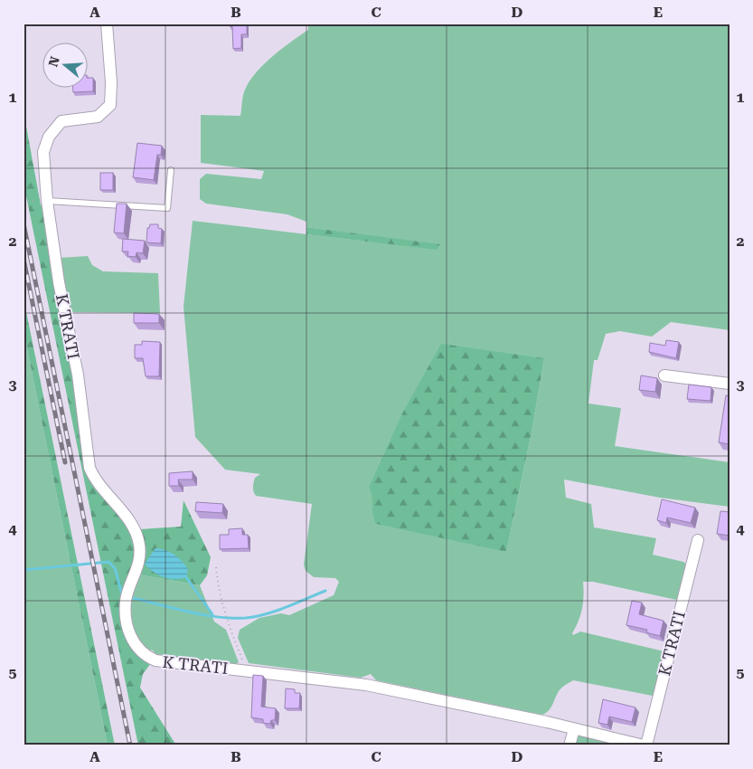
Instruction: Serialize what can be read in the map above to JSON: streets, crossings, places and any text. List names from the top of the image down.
{
  "streets": {
    "street": ["K TRATI"]
  },
  "north": "left",
  "grid": {
    "columns": [
      "A",
      "B",
      "C",
      "D",
      "E"
    ],
    "rows": [
      "1",
      "2",
      "3",
      "4",
      "5"
    ]
  }
}
